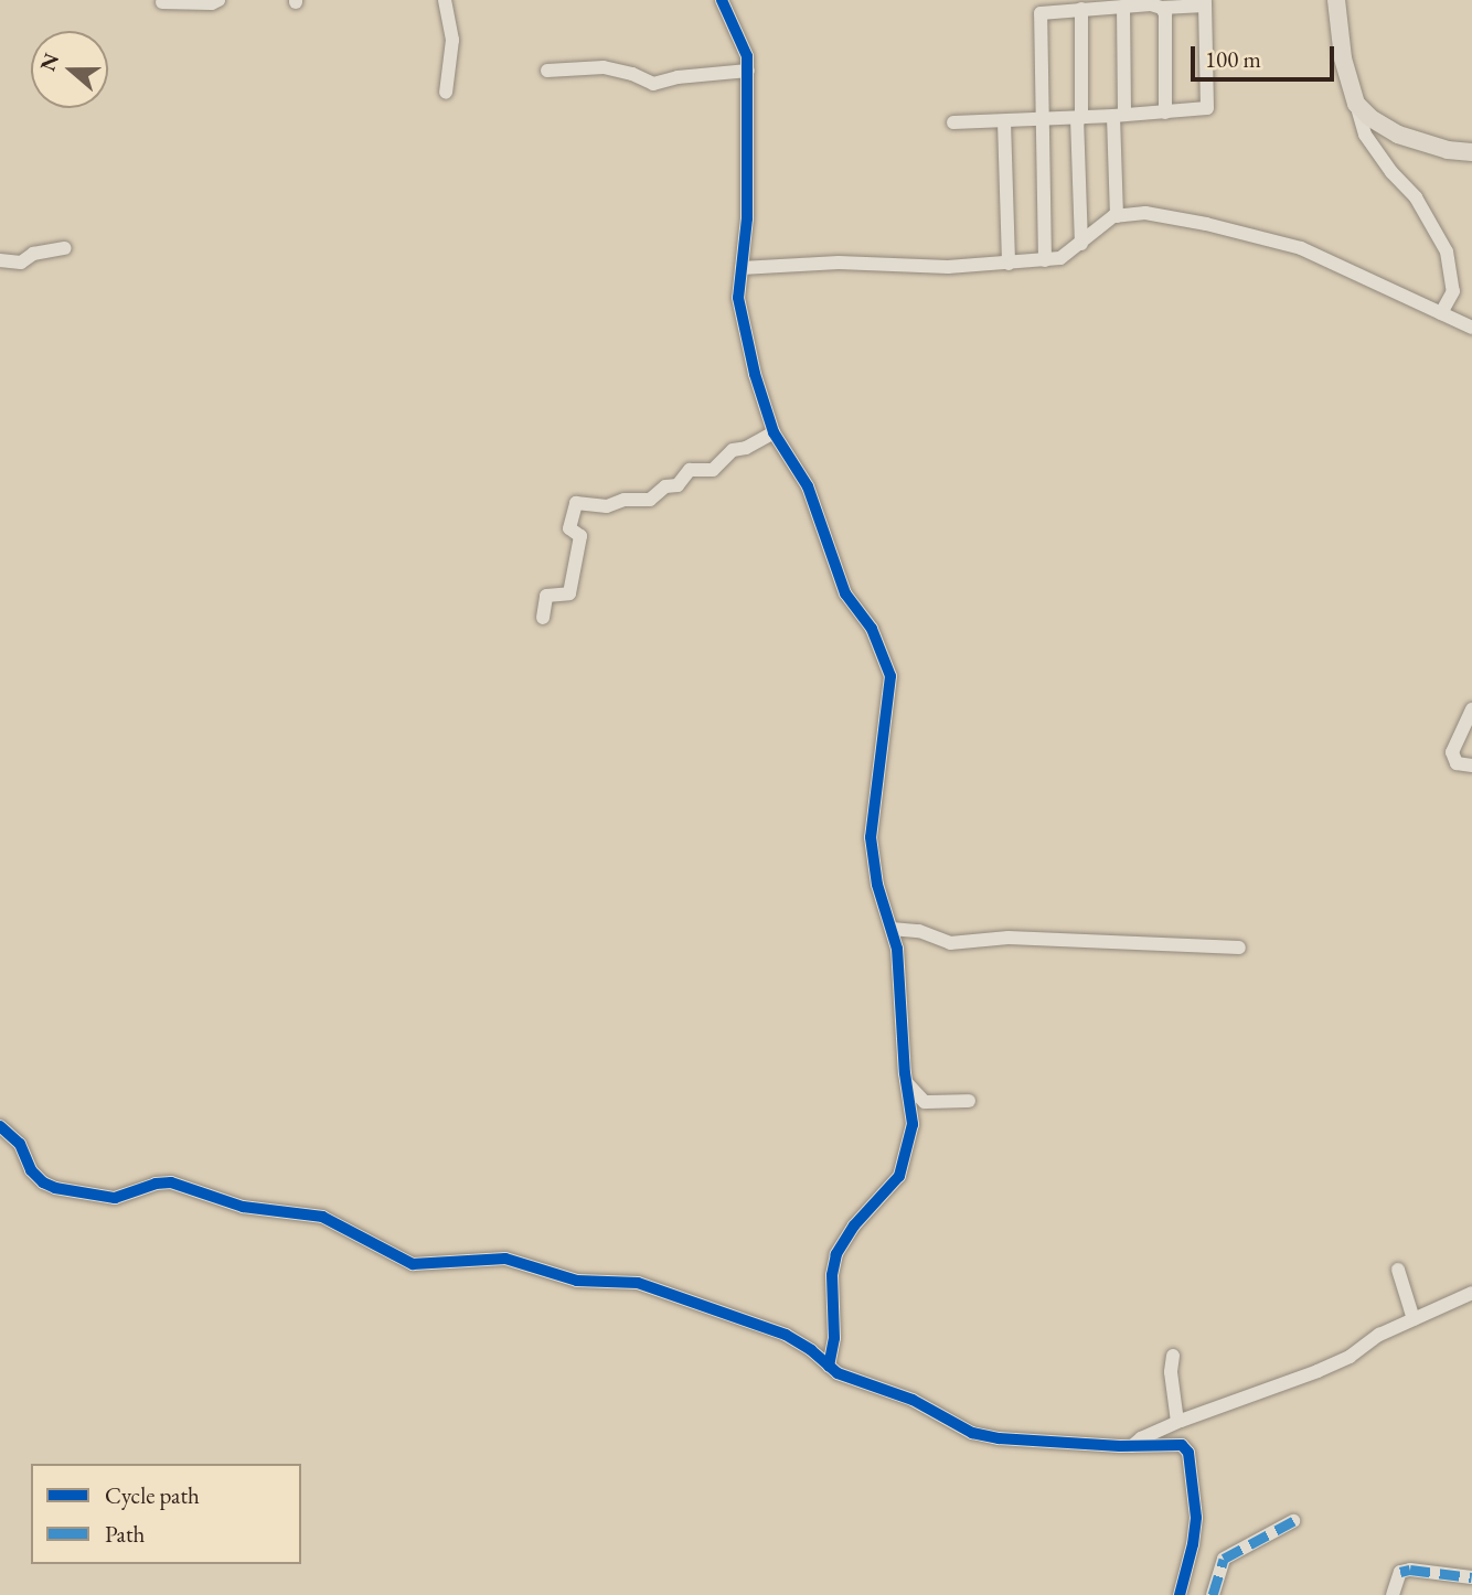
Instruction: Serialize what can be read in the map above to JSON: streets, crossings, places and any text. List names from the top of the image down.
{
  "legend": ["Cycle path", "Path"],
  "scale_bar": "100 m",
  "north": "left"
}
